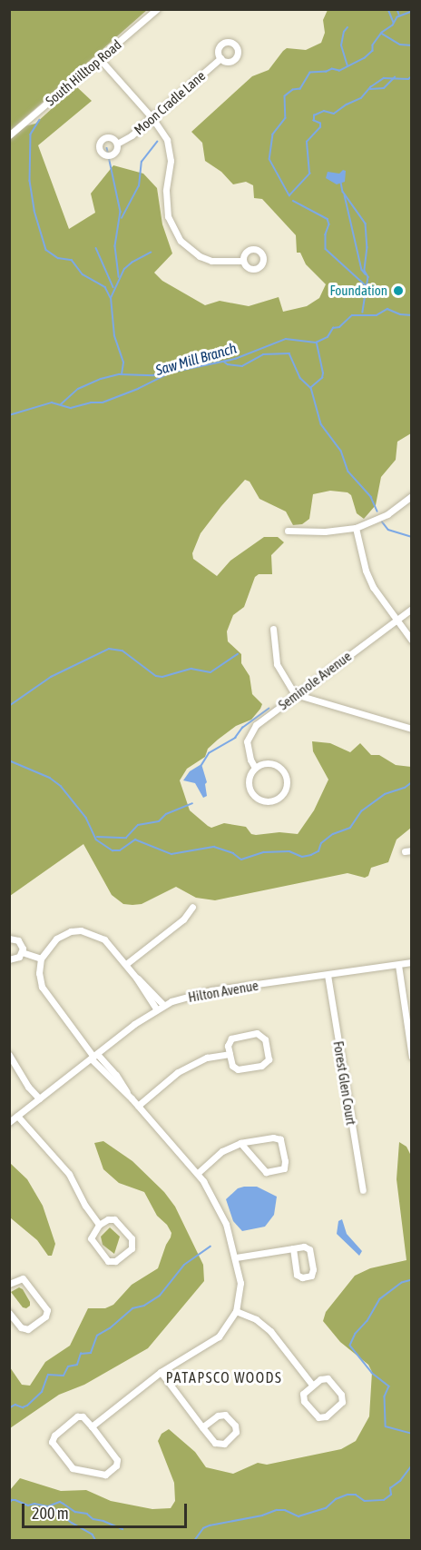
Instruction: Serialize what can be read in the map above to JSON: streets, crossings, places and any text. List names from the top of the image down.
{
  "streets": {
    "street": [
      "South Hilltop Road",
      "Moon Cradle Lane",
      "Seminole Avenue",
      "Hilton Avenue",
      "Forest Glen Court"
    ]
  },
  "crossings": [
    ["Hilton Avenue", "Forest Glen Court"]
  ],
  "districts": ["PATAPSCO WOODS"],
  "water": ["Saw Mill Branch"],
  "places": ["Foundation"],
  "scale_bar": "200 m"
}
